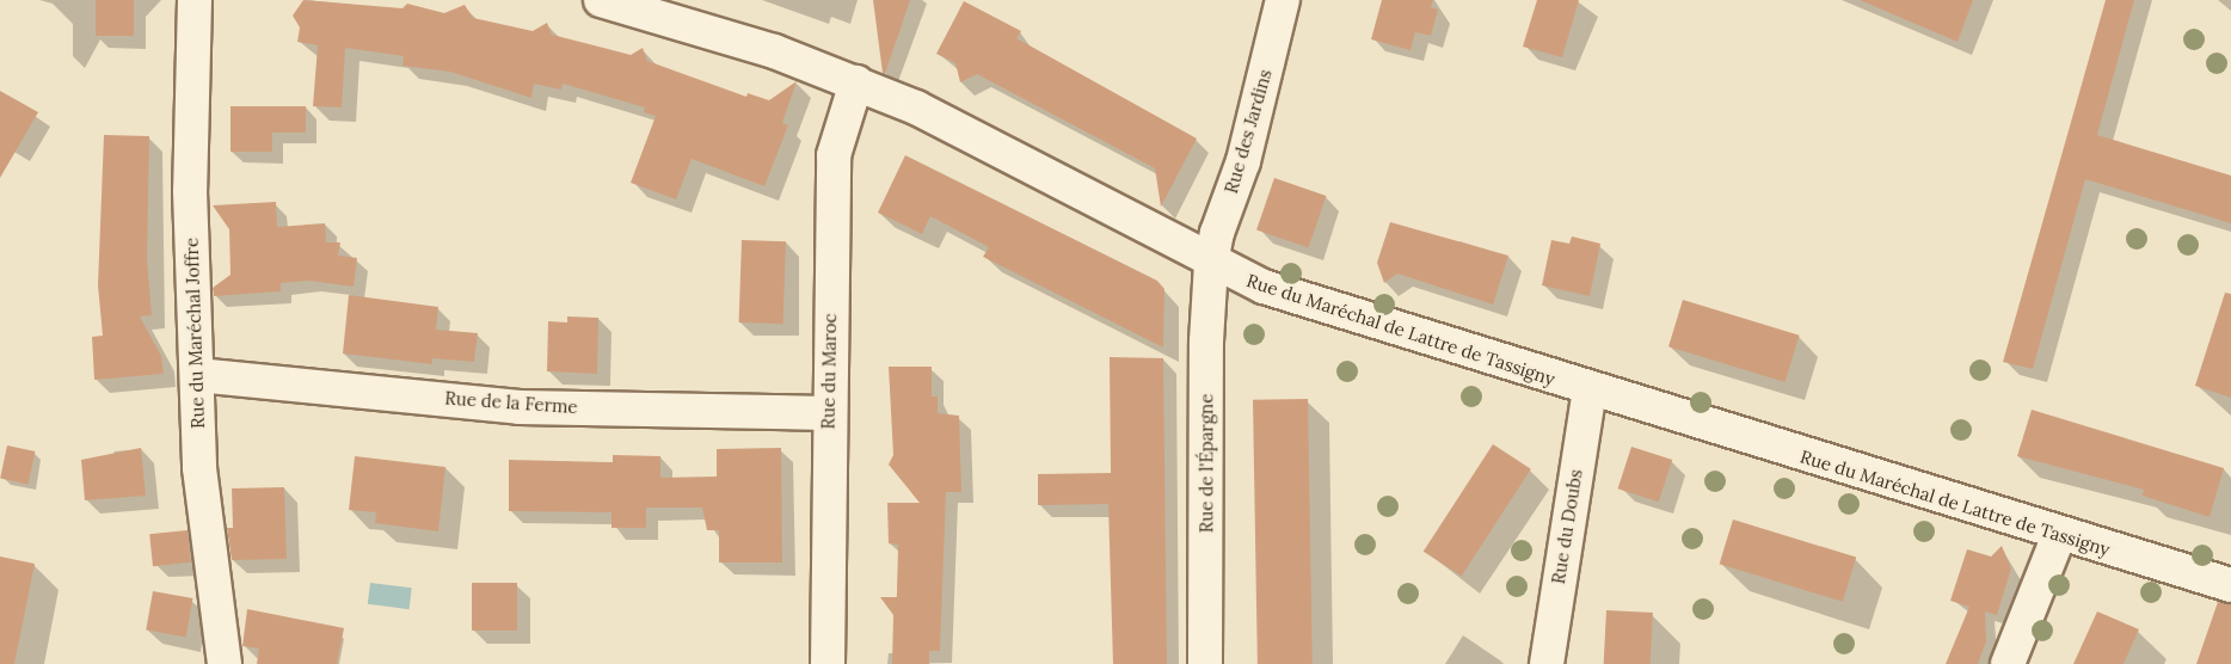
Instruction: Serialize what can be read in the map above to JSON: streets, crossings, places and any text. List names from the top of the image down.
{
  "streets": {
    "street": [
      "Rue des Jardins",
      "Rue du Maréchal de Lattre de Tassigny",
      "Rue du Maréchal Joffre",
      "Rue du Maroc",
      "Rue de la Ferme",
      "Rue de l'Épargne",
      "Rue du Doubs"
    ]
  },
  "crossings": [
    ["Rue des Jardins", "Rue du Maréchal de Lattre de Tassigny"],
    ["Rue des Jardins", "Rue de l'Épargne"],
    ["Rue du Maréchal de Lattre de Tassigny", "Rue du Maroc"],
    ["Rue du Maréchal de Lattre de Tassigny", "Rue de l'Épargne"],
    ["Rue du Maréchal de Lattre de Tassigny", "Rue du Doubs"],
    ["Rue du Maréchal Joffre", "Rue de la Ferme"],
    ["Rue du Maroc", "Rue de la Ferme"]
  ]
}
